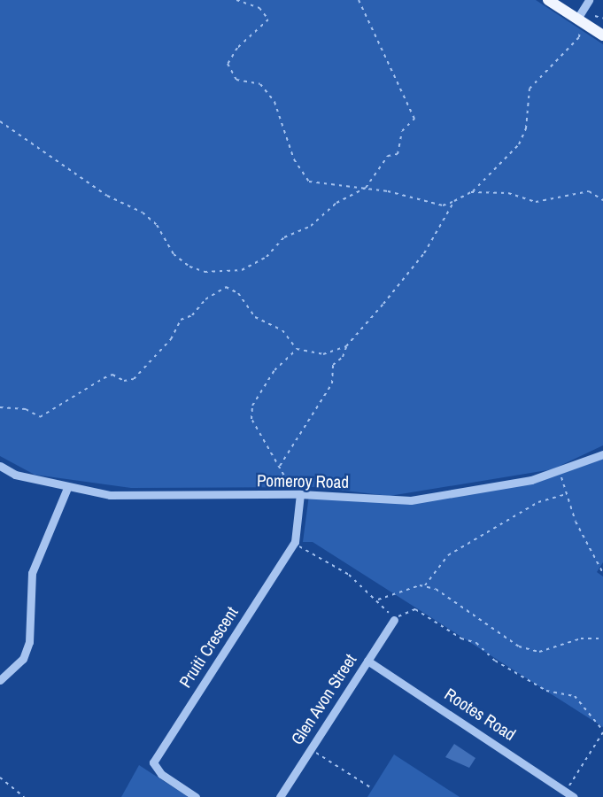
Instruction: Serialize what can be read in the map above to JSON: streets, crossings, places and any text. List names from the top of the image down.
{
  "streets": {
    "street": [
      "Pomeroy Road",
      "Pruiti Crescent",
      "Glen Avon Street",
      "Rootes Road"
    ]
  },
  "crossings": [
    ["Pomeroy Road", "Pruiti Crescent"],
    ["Glen Avon Street", "Rootes Road"]
  ]
}
